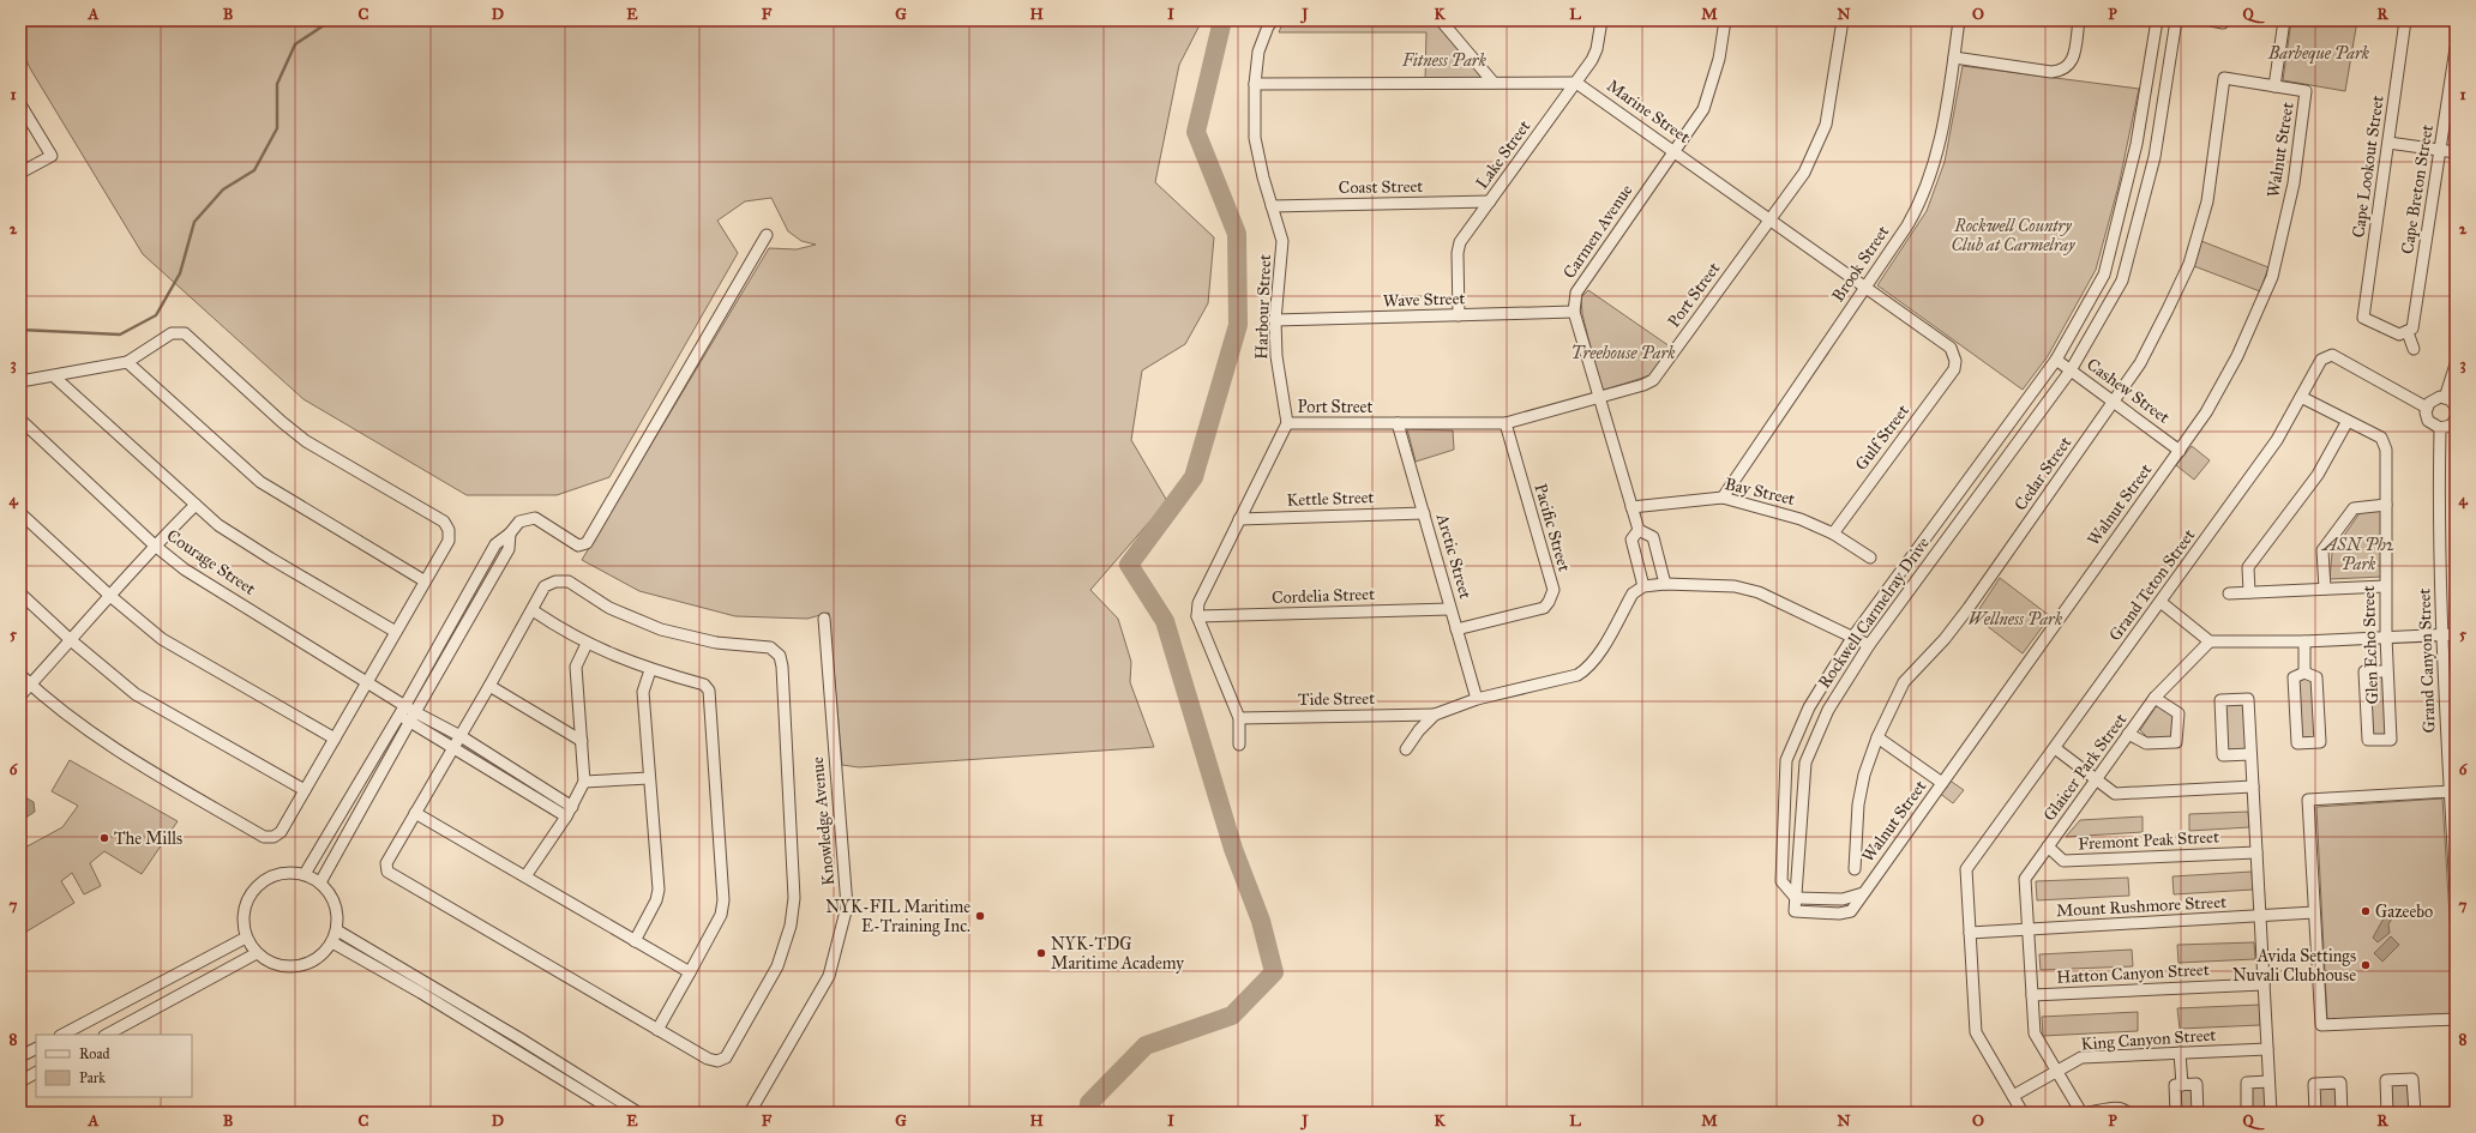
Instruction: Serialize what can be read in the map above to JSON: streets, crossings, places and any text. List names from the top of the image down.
{
  "streets": {
    "street": [
      "Marine Street",
      "Walnut Street",
      "Lake Street",
      "Cape Lookout Street",
      "Coast Street",
      "Cape Breton Street",
      "Carmen Avenue",
      "Brook Street",
      "Port Street",
      "Wave Street",
      "Harbour Street",
      "Cashew Street",
      "Gulf Street",
      "Cedar Street",
      "Bay Street",
      "Kettle Street",
      "Pacific Street",
      "Arctic Street",
      "Courage Street",
      "Grand Teton Street",
      "Cordelia Street",
      "Rockwell Carmelray Drive",
      "Glen Echo Street",
      "Grand Canyon Street",
      "Tide Street",
      "Glaicer Park Street",
      "Knowledge Avenue",
      "Fremont Peak Street",
      "Mount Rushmore Street",
      "Hatton Canyon Street",
      "King Canyon Street"
    ]
  },
  "crossings": [
    ["Marine Street", "Lake Street"],
    ["Marine Street", "Carmen Avenue"],
    ["Marine Street", "Brook Street"],
    ["Marine Street", "Port Street"],
    ["Marine Street", "Gulf Street"],
    ["Walnut Street", "Cashew Street"],
    ["Walnut Street", "Cedar Street"],
    ["Walnut Street", "Rockwell Carmelray Drive"],
    ["Lake Street", "Coast Street"],
    ["Lake Street", "Wave Street"],
    ["Cape Lookout Street", "Cape Breton Street"],
    ["Coast Street", "Harbour Street"],
    ["Carmen Avenue", "Port Street"],
    ["Carmen Avenue", "Wave Street"],
    ["Carmen Avenue", "Bay Street"],
    ["Brook Street", "Bay Street"],
    ["Port Street", "Harbour Street"],
    ["Port Street", "Pacific Street"],
    ["Port Street", "Arctic Street"],
    ["Wave Street", "Harbour Street"],
    ["Cashew Street", "Cedar Street"],
    ["Cashew Street", "Rockwell Carmelray Drive"],
    ["Gulf Street", "Bay Street"],
    ["Kettle Street", "Arctic Street"],
    ["Pacific Street", "Arctic Street"],
    ["Arctic Street", "Cordelia Street"],
    ["Grand Teton Street", "Glen Echo Street"],
    ["Grand Teton Street", "Mount Rushmore Street"],
    ["Grand Teton Street", "King Canyon Street"],
    ["Glaicer Park Street", "Fremont Peak Street"],
    ["Glaicer Park Street", "Mount Rushmore Street"],
    ["Glaicer Park Street", "Hatton Canyon Street"],
    ["Glaicer Park Street", "King Canyon Street"]
  ],
  "parks": [
    "Barbeque Park",
    "Fitness Park",
    "Rockwell Country Club at Carmelray",
    "Treehouse Park",
    "ASN Ph2 Park",
    "Wellness Park"
  ],
  "places": [
    "The Mills",
    "Gazeebo",
    "NYK-FIL Maritime E-Training Inc.",
    "NYK-TDG Maritime Academy",
    "Avida Settings Nuvali Clubhouse"
  ],
  "legend": ["Road", "Park"],
  "grid": {
    "columns": [
      "A",
      "B",
      "C",
      "D",
      "E",
      "F",
      "G",
      "H",
      "I",
      "J",
      "K",
      "L",
      "M",
      "N",
      "O",
      "P",
      "Q",
      "R"
    ],
    "rows": [
      "1",
      "2",
      "3",
      "4",
      "5",
      "6",
      "7",
      "8"
    ]
  }
}
